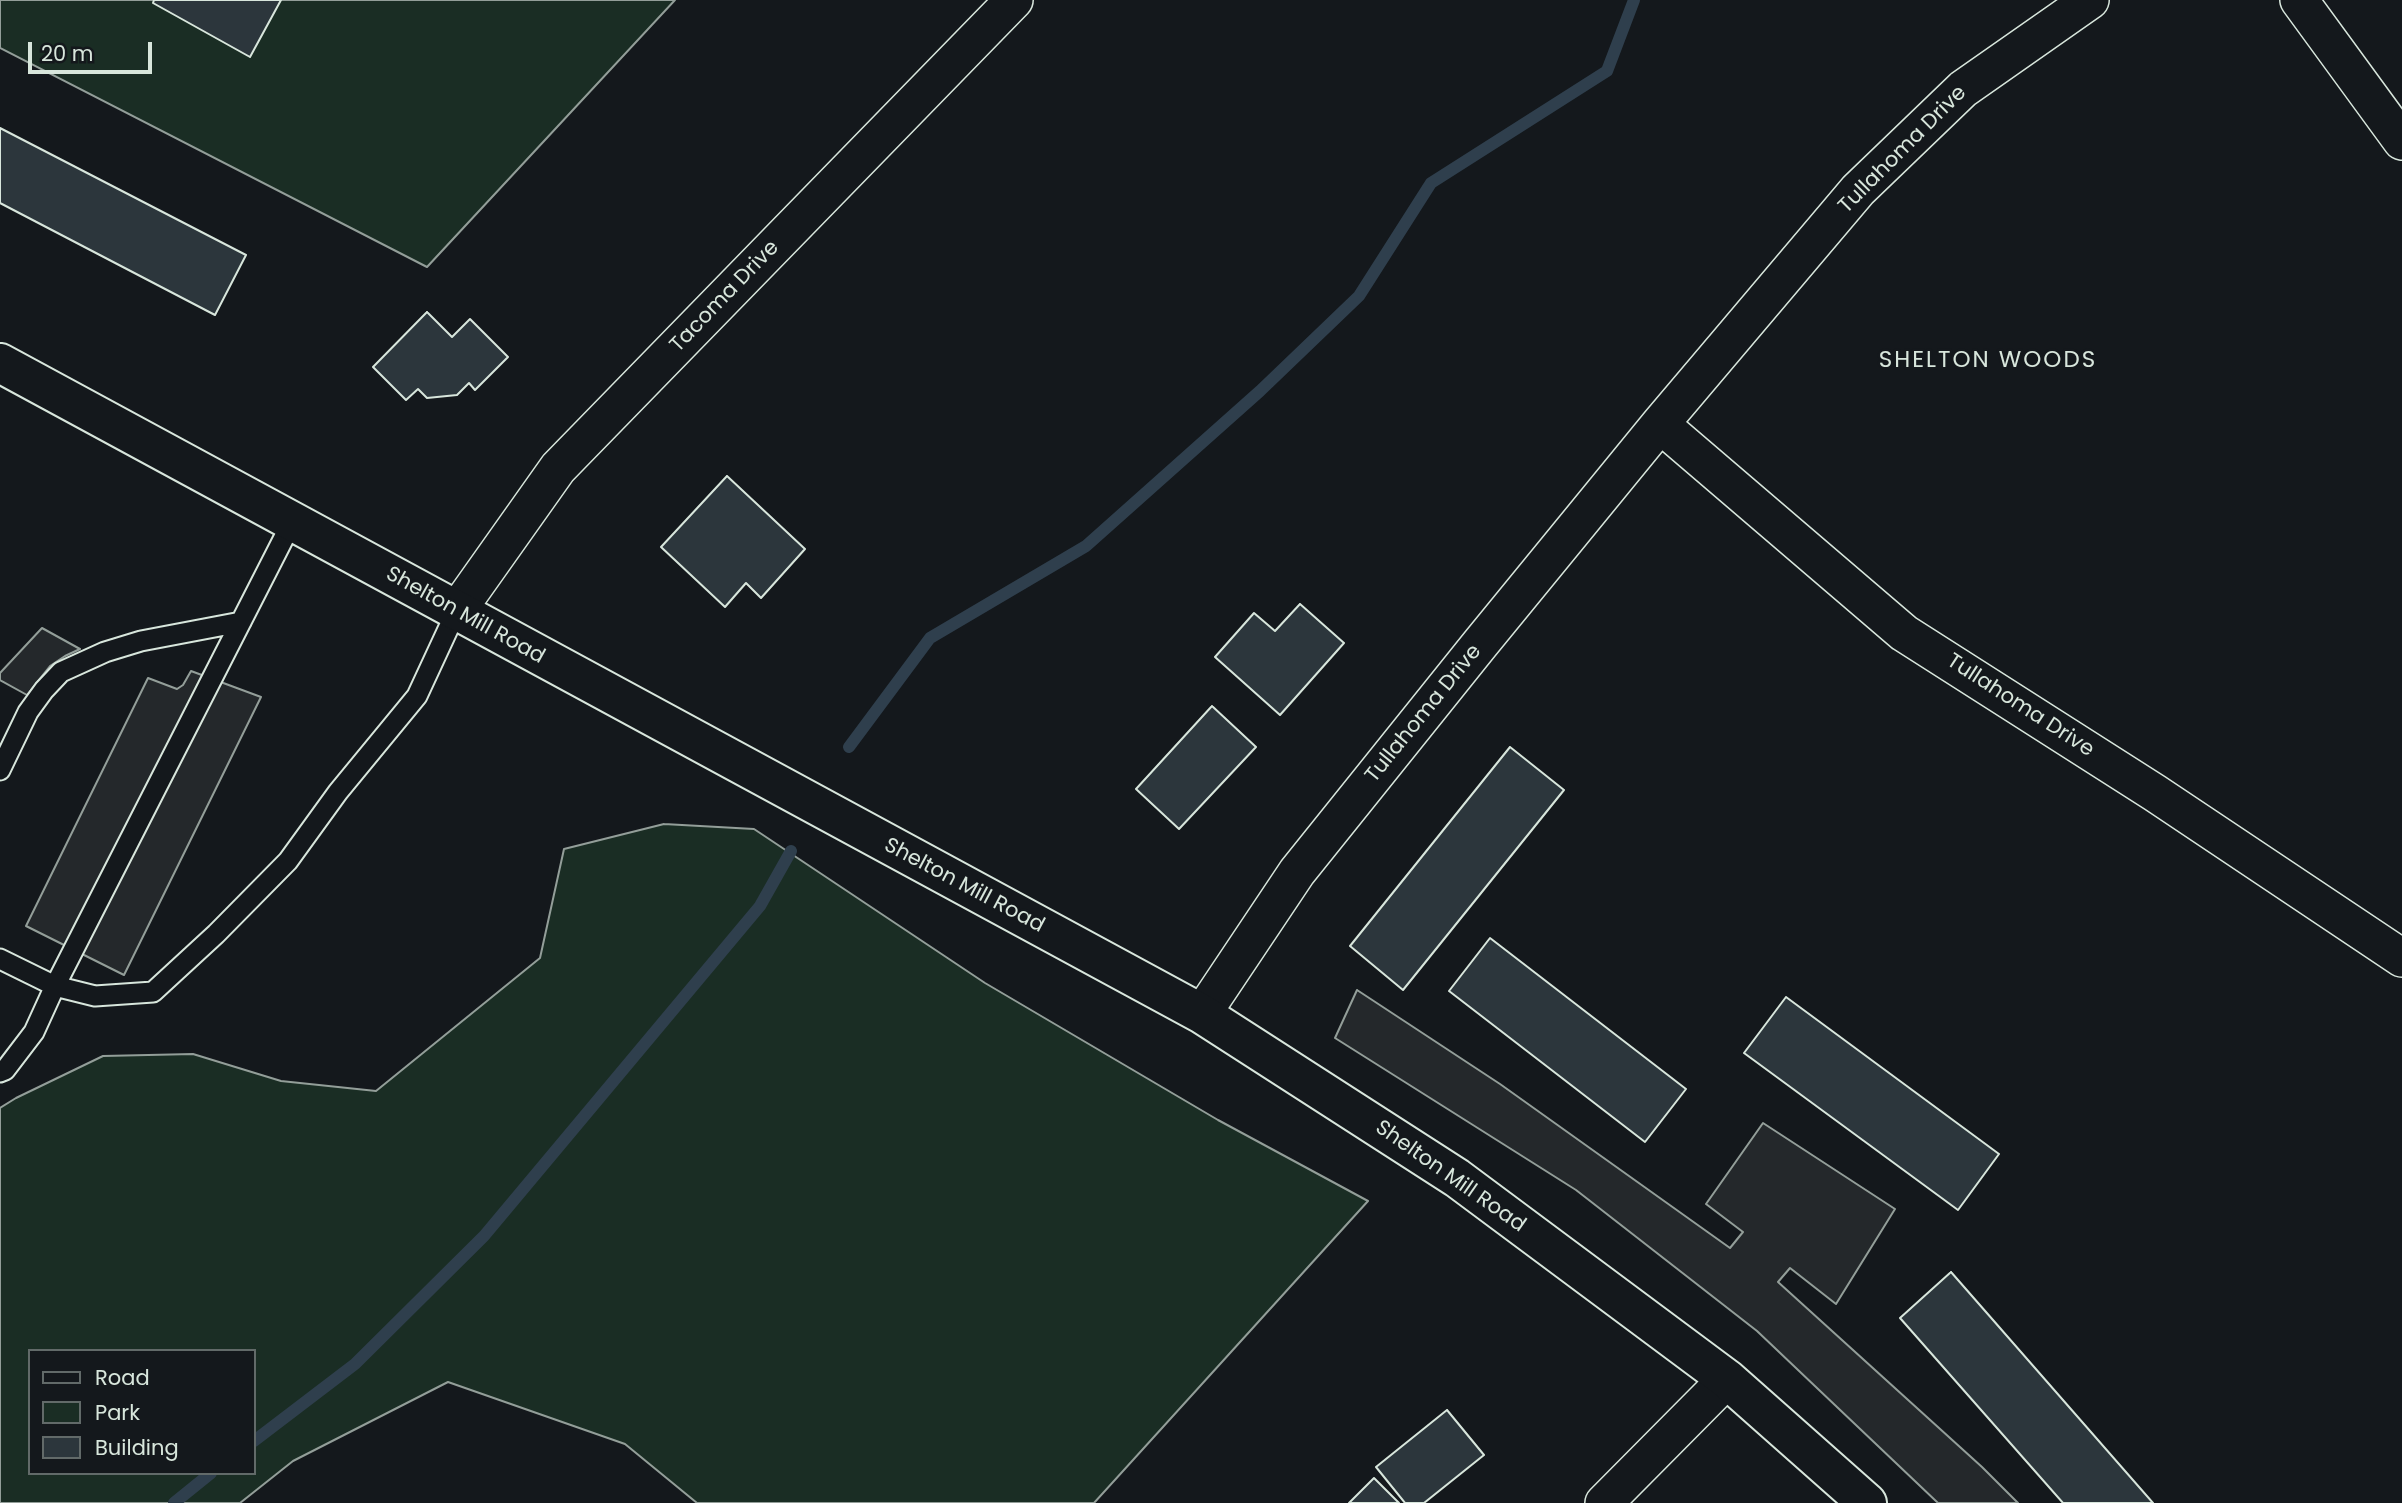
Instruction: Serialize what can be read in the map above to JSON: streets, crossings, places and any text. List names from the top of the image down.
{
  "streets": {
    "street": ["Tullahoma Drive", "Tacoma Drive", "Shelton Mill Road"]
  },
  "crossings": [
    ["Tullahoma Drive", "Shelton Mill Road"],
    ["Tacoma Drive", "Shelton Mill Road"]
  ],
  "districts": ["SHELTON WOODS"],
  "legend": ["Road", "Park", "Building"],
  "scale_bar": "20 m"
}
